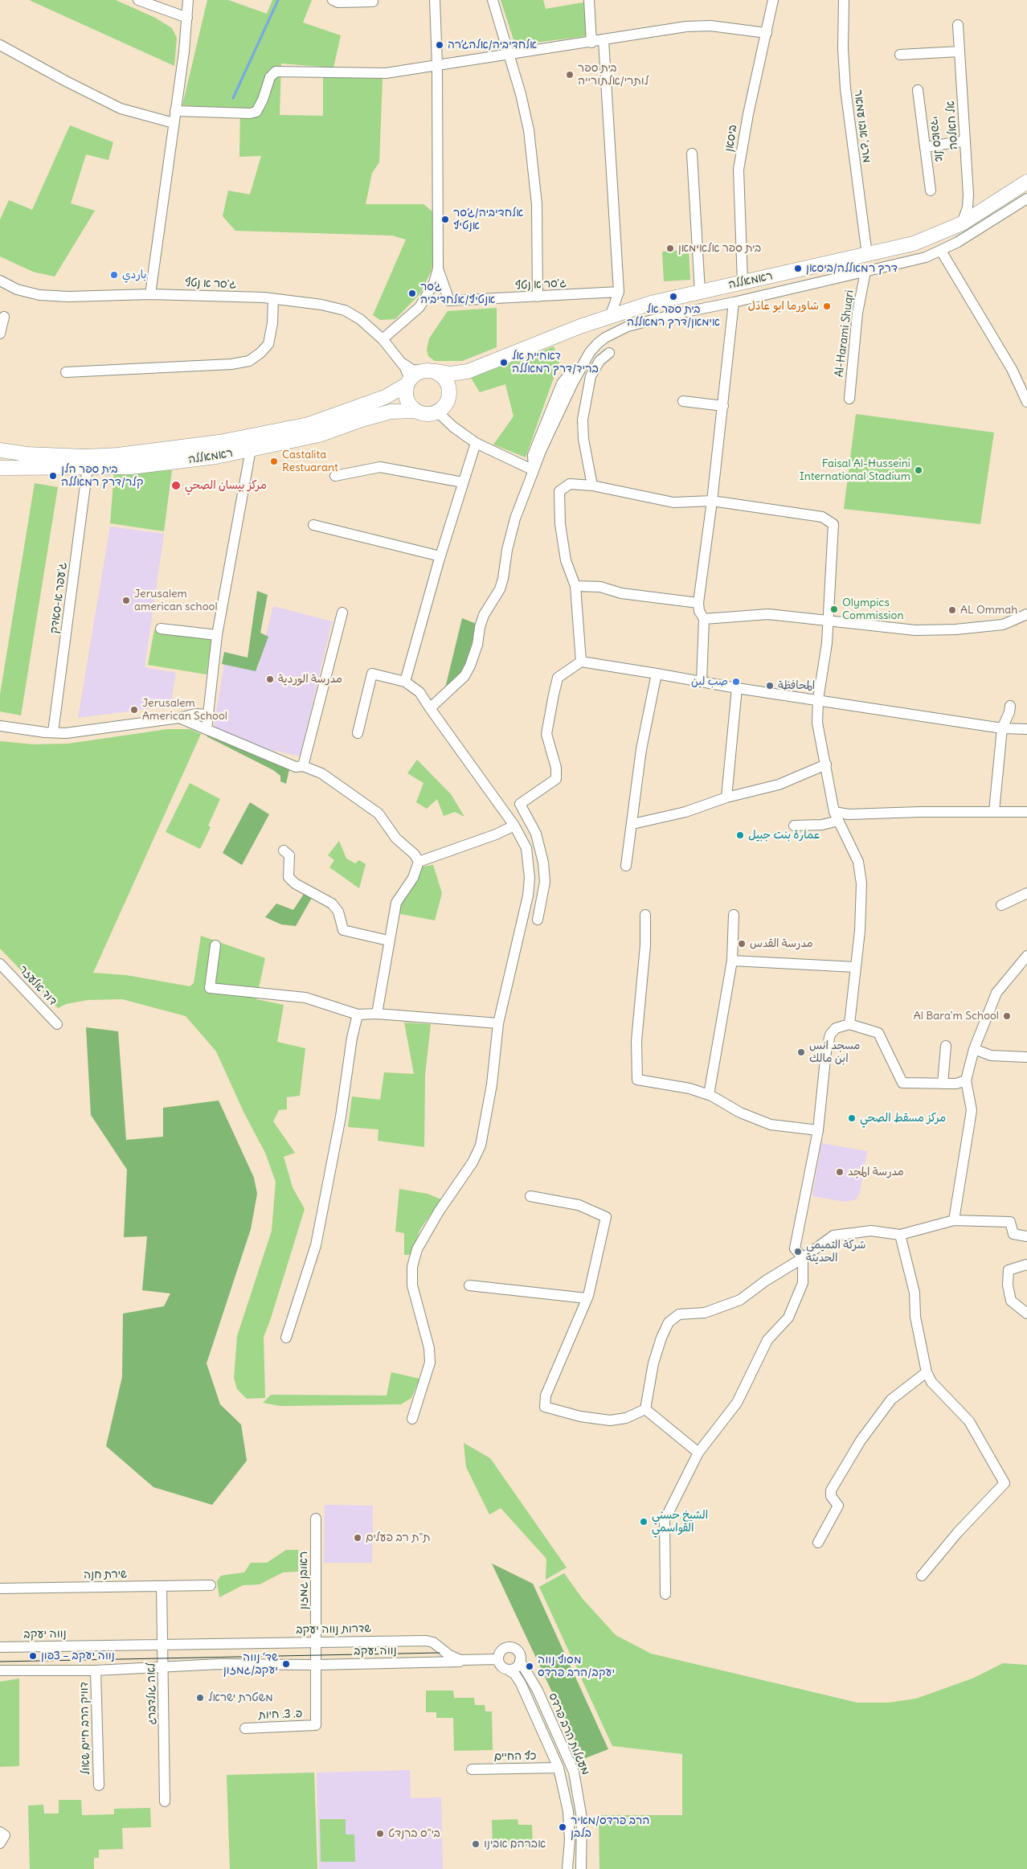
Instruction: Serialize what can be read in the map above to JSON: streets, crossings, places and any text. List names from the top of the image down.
{
  "streets": {
    "highway": ["ראמאללה"],
    "street": [
      "אל חאלסה",
      "מרג' אבו עמאר",
      "ביסאן",
      "אל סאפדי",
      "ג'סר א נטף",
      "Al-Harami Shuqri",
      "ג'עפר א-סאדק",
      "דוד אלעזר",
      "שירת חנה",
      "ראובן גמזון",
      "שדרות נווה יעקב",
      "נווה יעקב",
      "לאה גולדברג",
      "פ. צ. חיות",
      "דוויק הרב חיים שאול",
      "מעגלות הרב פרדס",
      "כף החיים"
    ]
  },
  "crossings": [
    ["אל חאלסה", "ראמאללה"],
    ["מרג' אבו עמאר", "ראמאללה"],
    ["ביסאן", "ראמאללה"],
    ["ראמאללה", "ג'סר א נטף"],
    ["ראמאללה", "ג'עפר א-סאדק"],
    ["שירת חנה", "לאה גולדברג"],
    ["ראובן גמזון", "שדרות נווה יעקב"],
    ["ראובן גמזון", "נווה יעקב"],
    ["ראובן גמזון", "פ. צ. חיות"],
    ["שדרות נווה יעקב", "נווה יעקב"],
    ["שדרות נווה יעקב", "לאה גולדברג"],
    ["שדרות נווה יעקב", "מעגלות הרב פרדס"],
    ["נווה יעקב", "לאה גולדברג"],
    ["מעגלות הרב פרדס", "כף החיים"]
  ],
  "places": [
    "אלחדיביה/אלהג׳רה",
    "בית ספר לותרי/אלתורייה",
    "אלחדיביה/ג׳סר אנטיף",
    "בית ספר אלאימאן",
    "דרך רמאללה/ביסאן",
    "باردي",
    "ג׳סר אנטיף/אלחדיביה",
    "בית ספר אל אימאן/דרך רמאללה",
    "شاورما ابو عادل",
    "דאחיית אל בריד/דרך רמאללה",
    "Castalita Restuarant",
    "Faisal Al-Husseini International Stadium",
    "בית ספר הלן קלר/דרך רמאללה",
    "مركز بيسان الصحي",
    "Jerusalem american school",
    "Olympics Commission",
    "AL Ommah",
    "مدرسة الوردية",
    "صب لبن",
    "المحافظة",
    "Jerusalem American School",
    "عمارة بنت جبيل",
    "مدرسة القدس",
    "Al Bara'm School",
    "مسجد انس ابن مالك",
    "مركز مسقط الصحي",
    "مدرسة المجد",
    "شركة التميمي الحديثة",
    "الشيخ حسني القواسمي",
    "ת\"ת רב פעלים",
    "נווה יעקב – צפון",
    "שד׳ נווה יעקב/גמזון",
    "מסוף נווה יעקב/הרב פרדס",
    "משטרת ישראל",
    "הרב פרדס/מאיר בלבן",
    "בי\"ס ברנדט",
    "אברהם אבינו"
  ]
}
